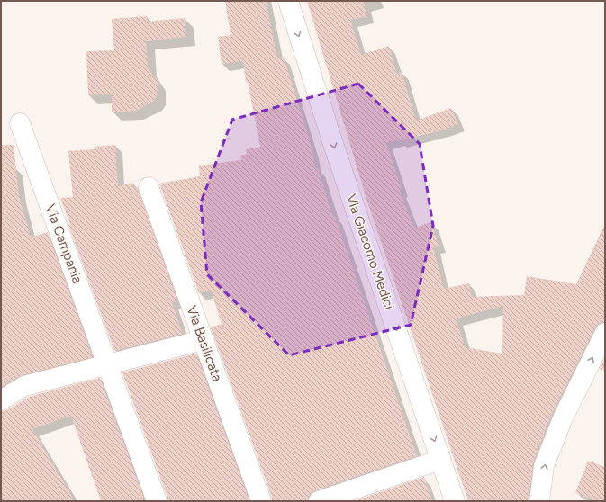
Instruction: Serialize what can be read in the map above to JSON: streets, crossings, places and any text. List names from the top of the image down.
{
  "streets": {
    "street": ["Via Campania", "Via Giacomo Medici", "Via Basilicata"]
  },
  "one_way": ["Via Giacomo Medici"]
}
